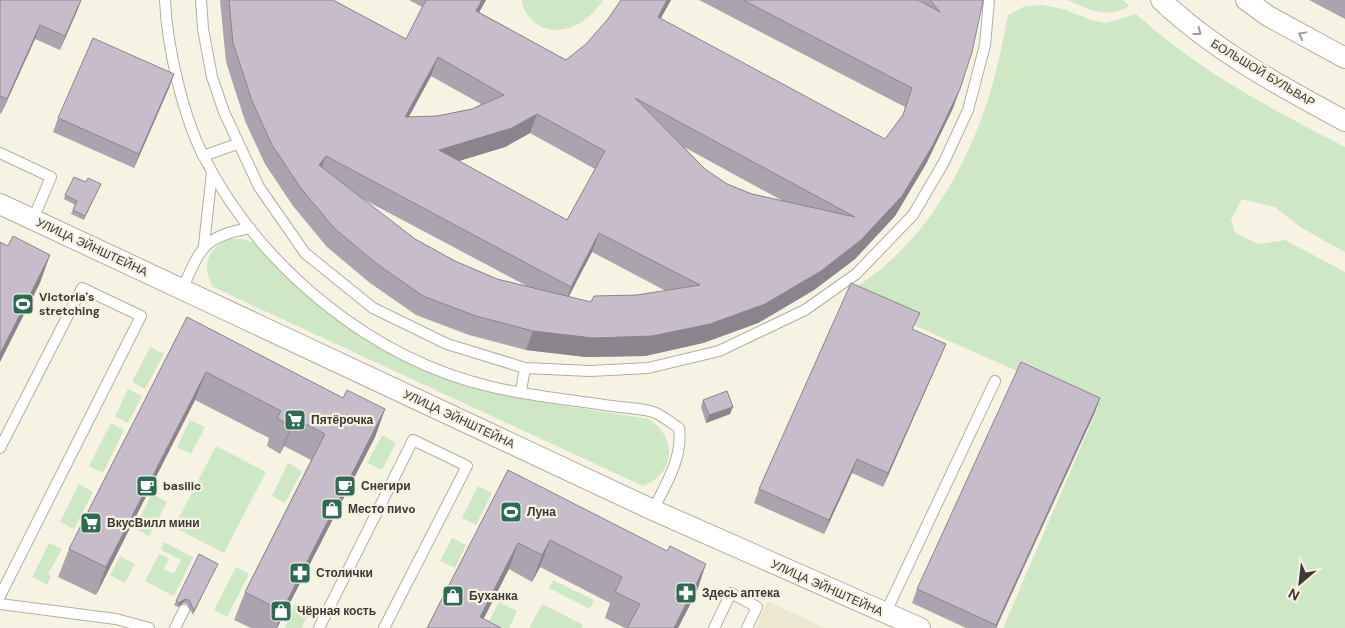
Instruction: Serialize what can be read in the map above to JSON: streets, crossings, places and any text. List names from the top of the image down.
{
  "streets": {
    "street": ["БОЛЬШОЙ БУЛЬВАР", "УЛИЦА ЭЙНШТЕЙНА"]
  },
  "places": {
    "sports": ["Victoria's stretching", "Луна"],
    "supermarket": ["Пятёрочка", "ВкусВилл мини"],
    "cafe": ["basilic", "Снегири"],
    "shop": ["Место пиvo", "Буханка", "Чёрная кость"],
    "pharmacy": ["Столички", "Здесь аптека"]
  },
  "north": "bottom left"
}
